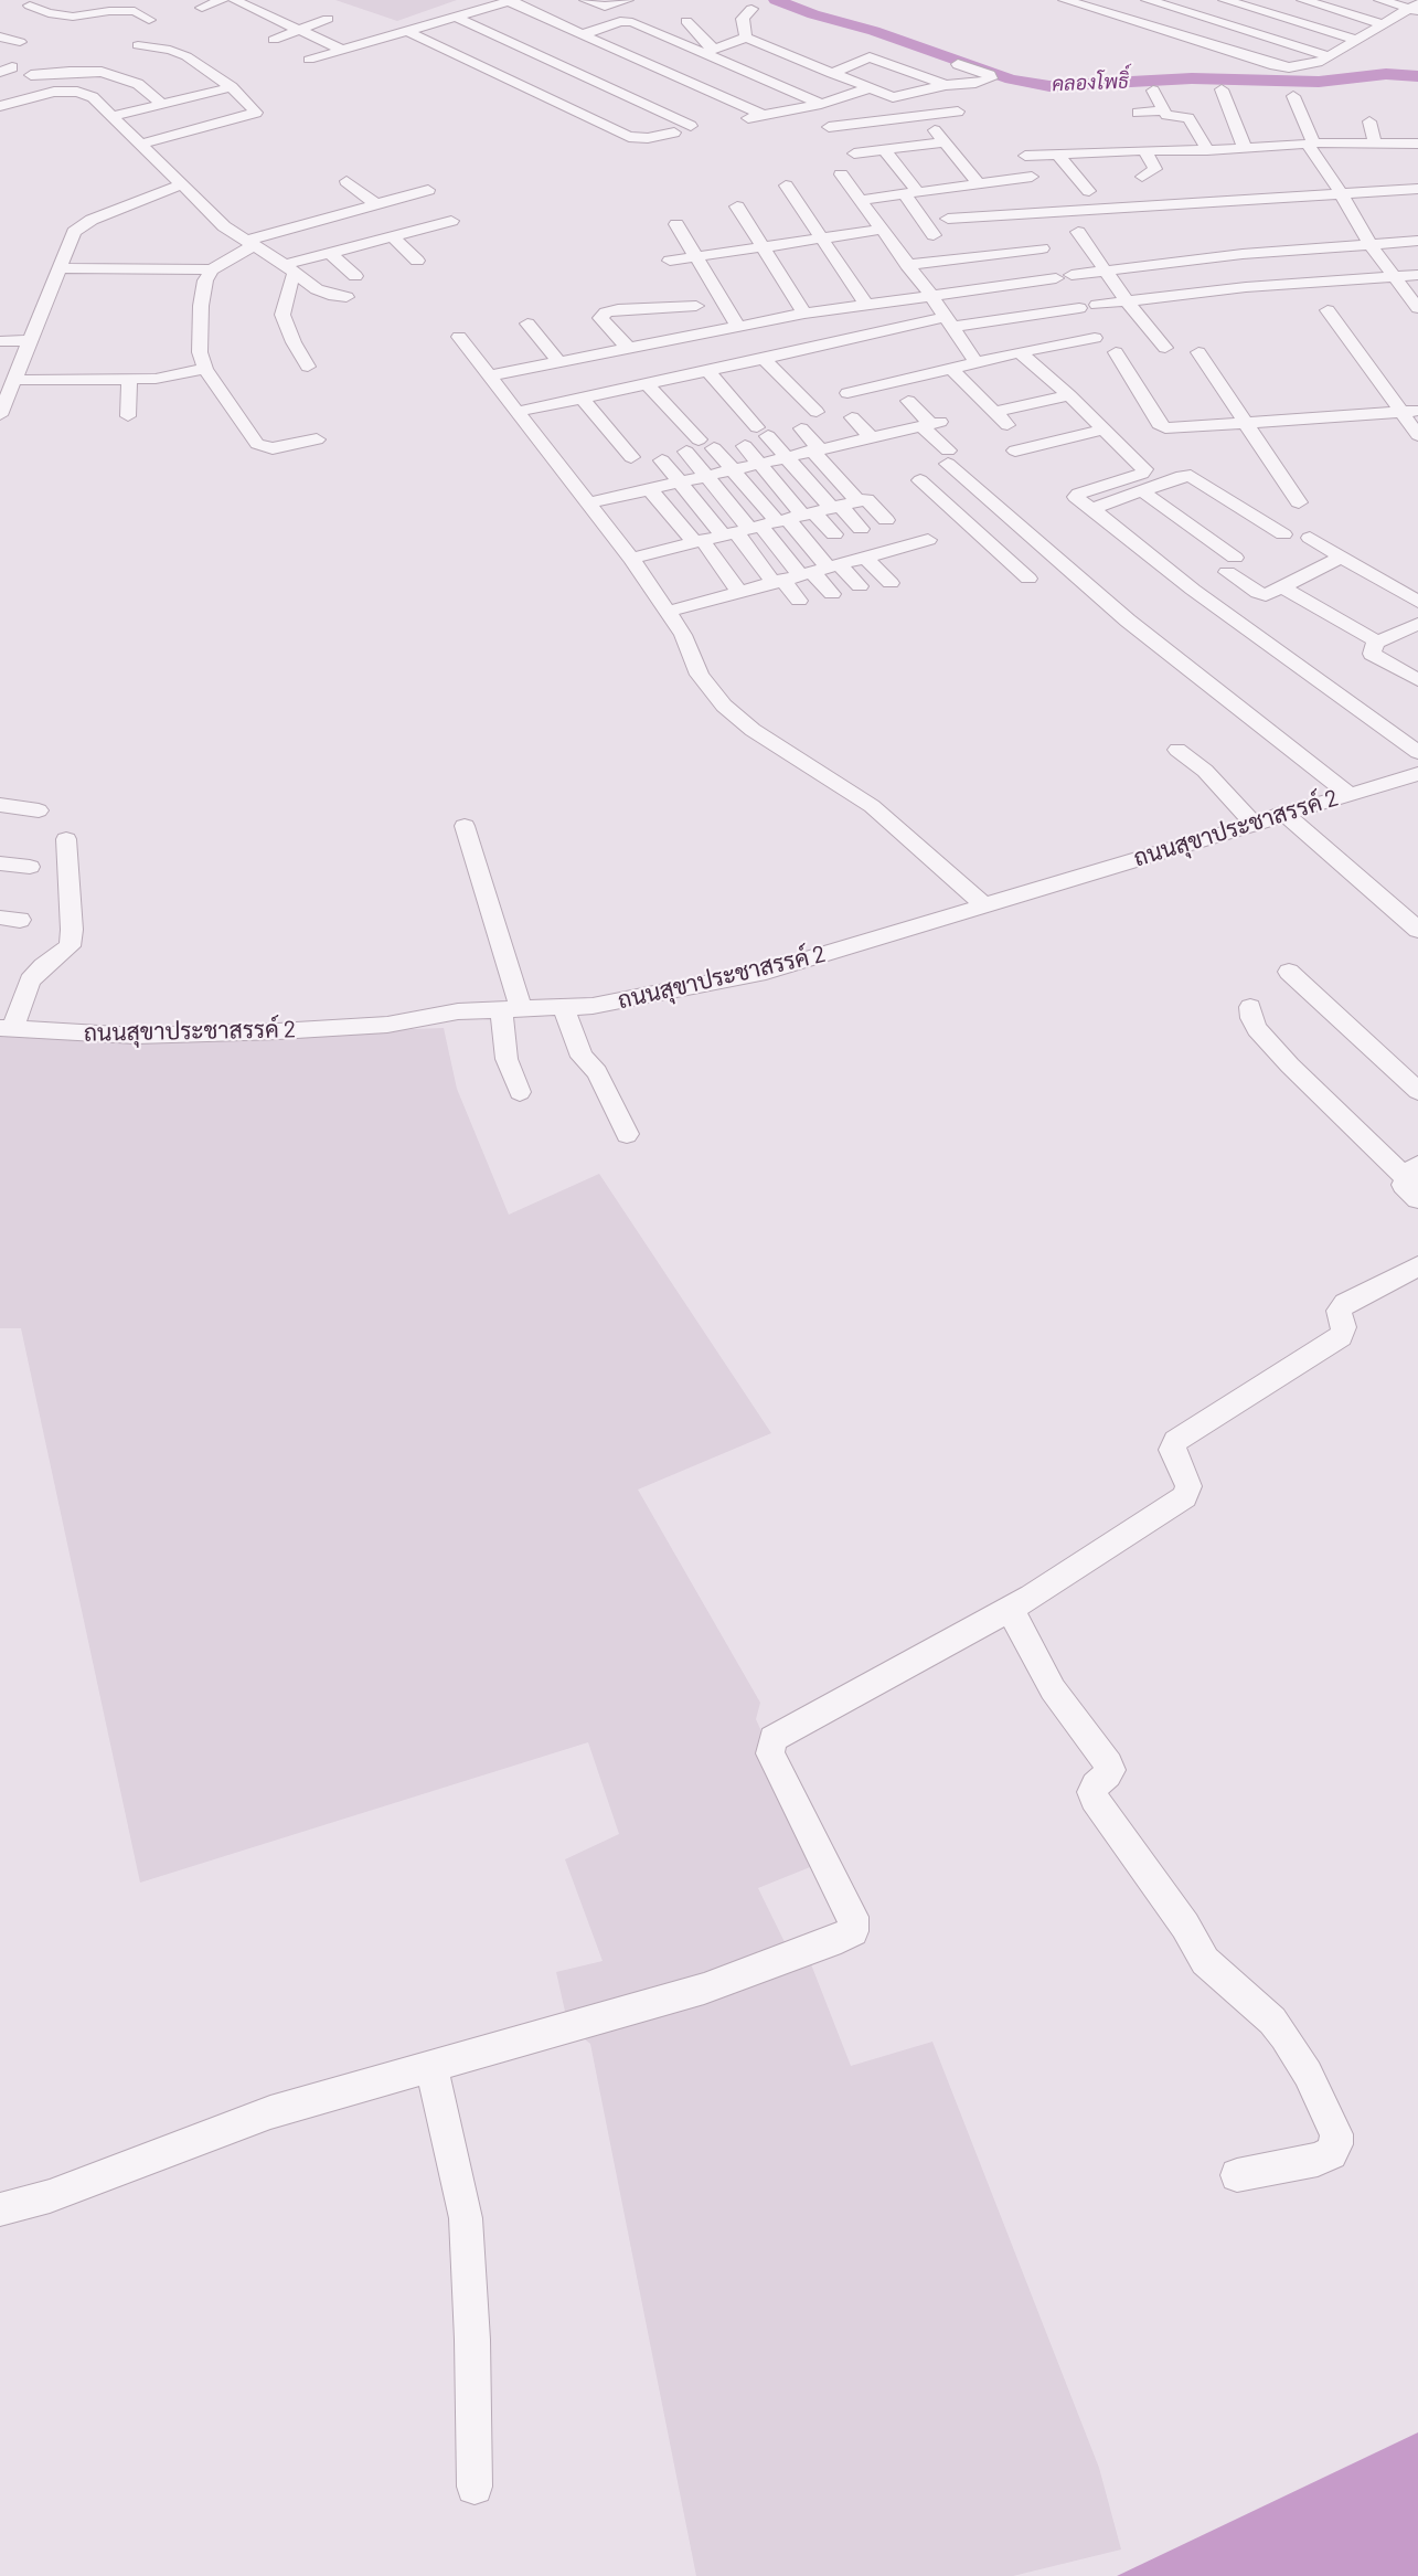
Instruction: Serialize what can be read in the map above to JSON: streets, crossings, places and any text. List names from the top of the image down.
{
  "streets": {
    "street": ["ถนนสุขาประชาสรรค์ 2"]
  },
  "water": ["คลองโพธิ์"]
}
